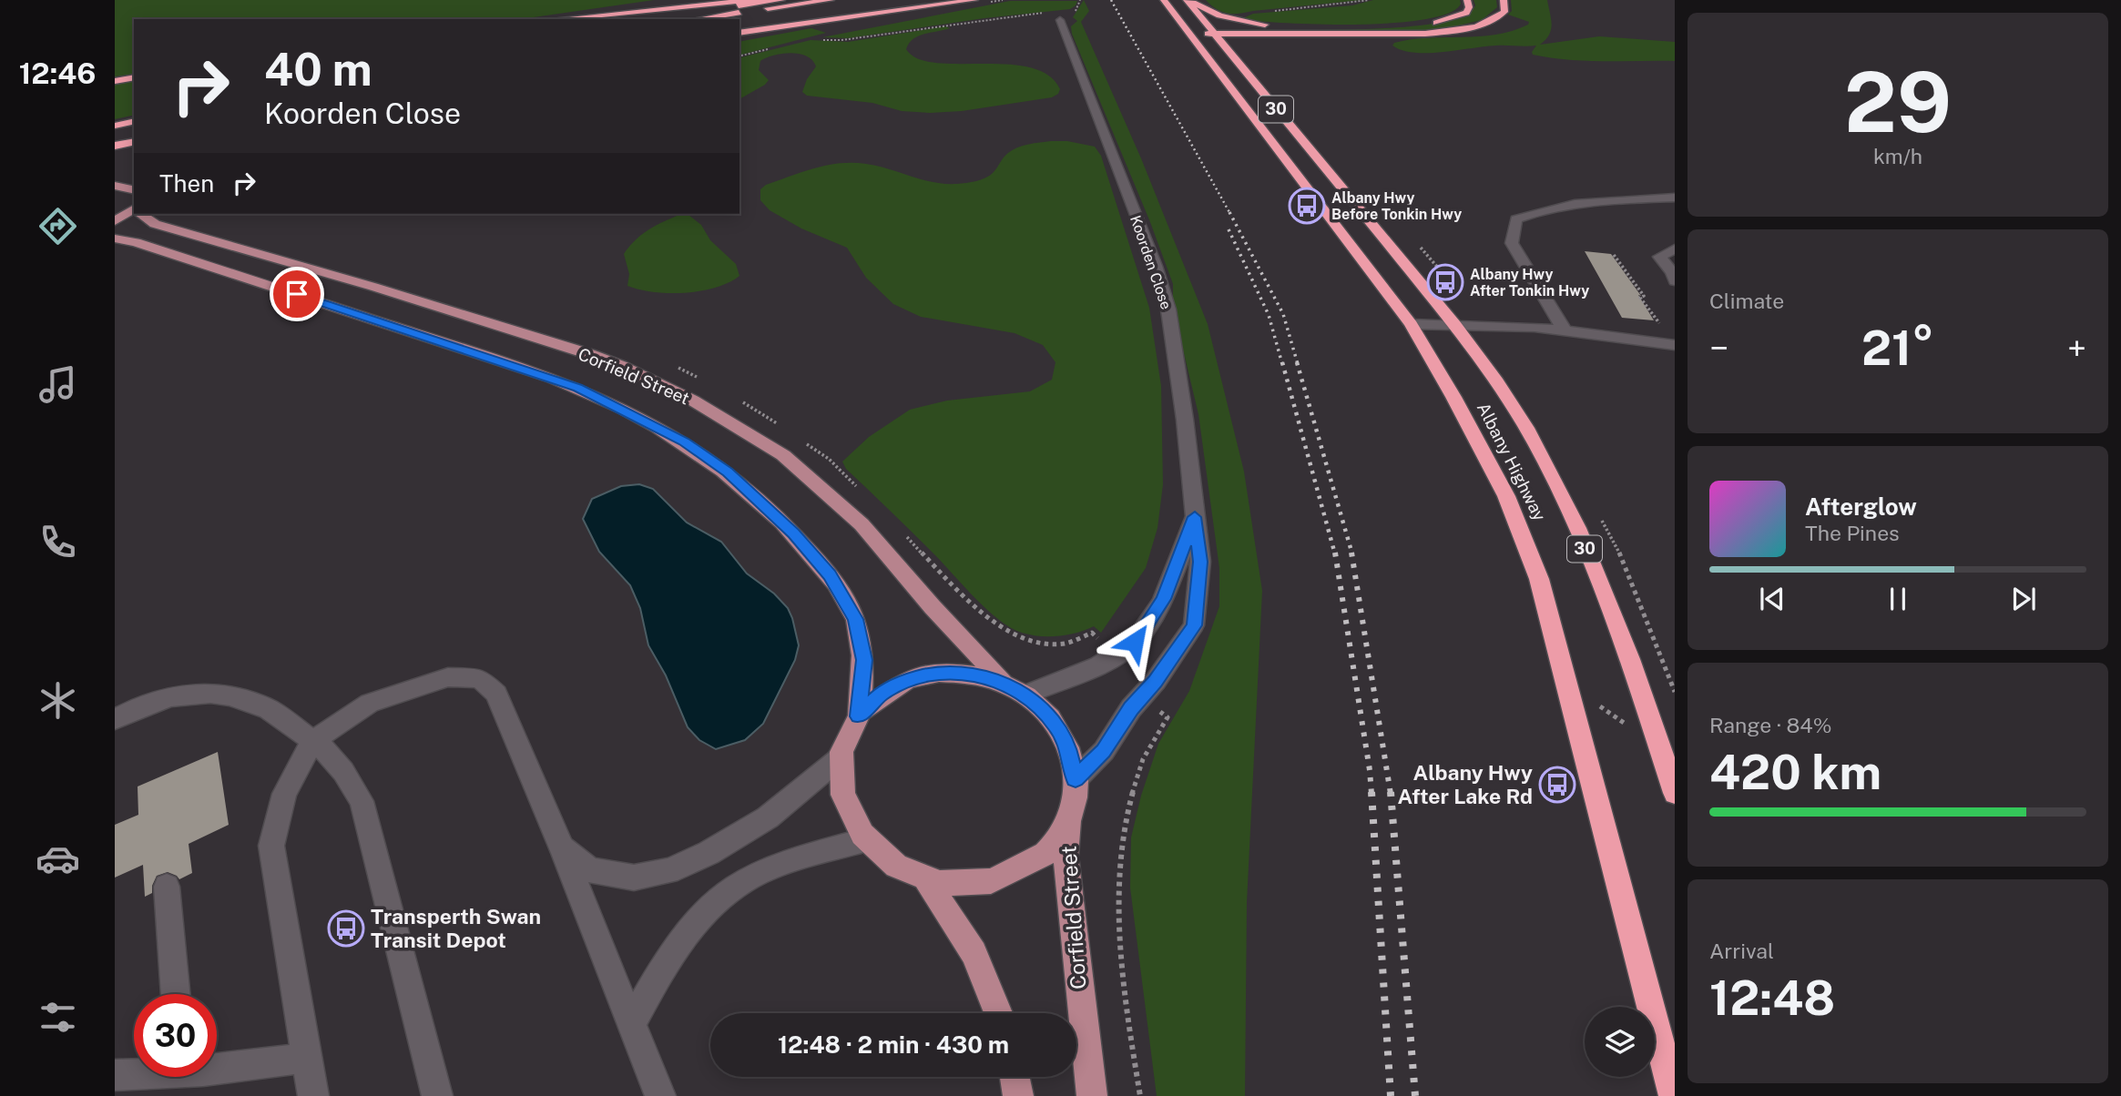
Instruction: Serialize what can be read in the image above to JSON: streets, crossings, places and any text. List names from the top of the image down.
{
  "streets": {
    "highway": ["30", "Albany Highway"],
    "main road": ["Corfield Street"],
    "street": ["Koorden Close"]
  },
  "crossings": [
    ["Koorden Close", "Corfield Street"]
  ],
  "places": {
    "bus stop": [
      "Albany Hwy Before Tonkin Hwy",
      "Albany Hwy After Tonkin Hwy",
      "Albany Hwy After Lake Rd",
      "Transperth Swan Transit Depot"
    ]
  },
  "page": {
    "tabs": "12:46",
    "tile": [
      ["29", "km/h"],
      "Climate",
      ["Range · 84%", "420 km"],
      ["Arrival", "12:48"]
    ],
    "turn": ["40 m", "Koorden Close"],
    "then": "Then",
    "heat": ["−", "21°", "+"],
    "song": ["Afterglow", "The Pines"],
    "limit": "30",
    "trip": "12:48 · 2 min · 430 m"
  }
}
